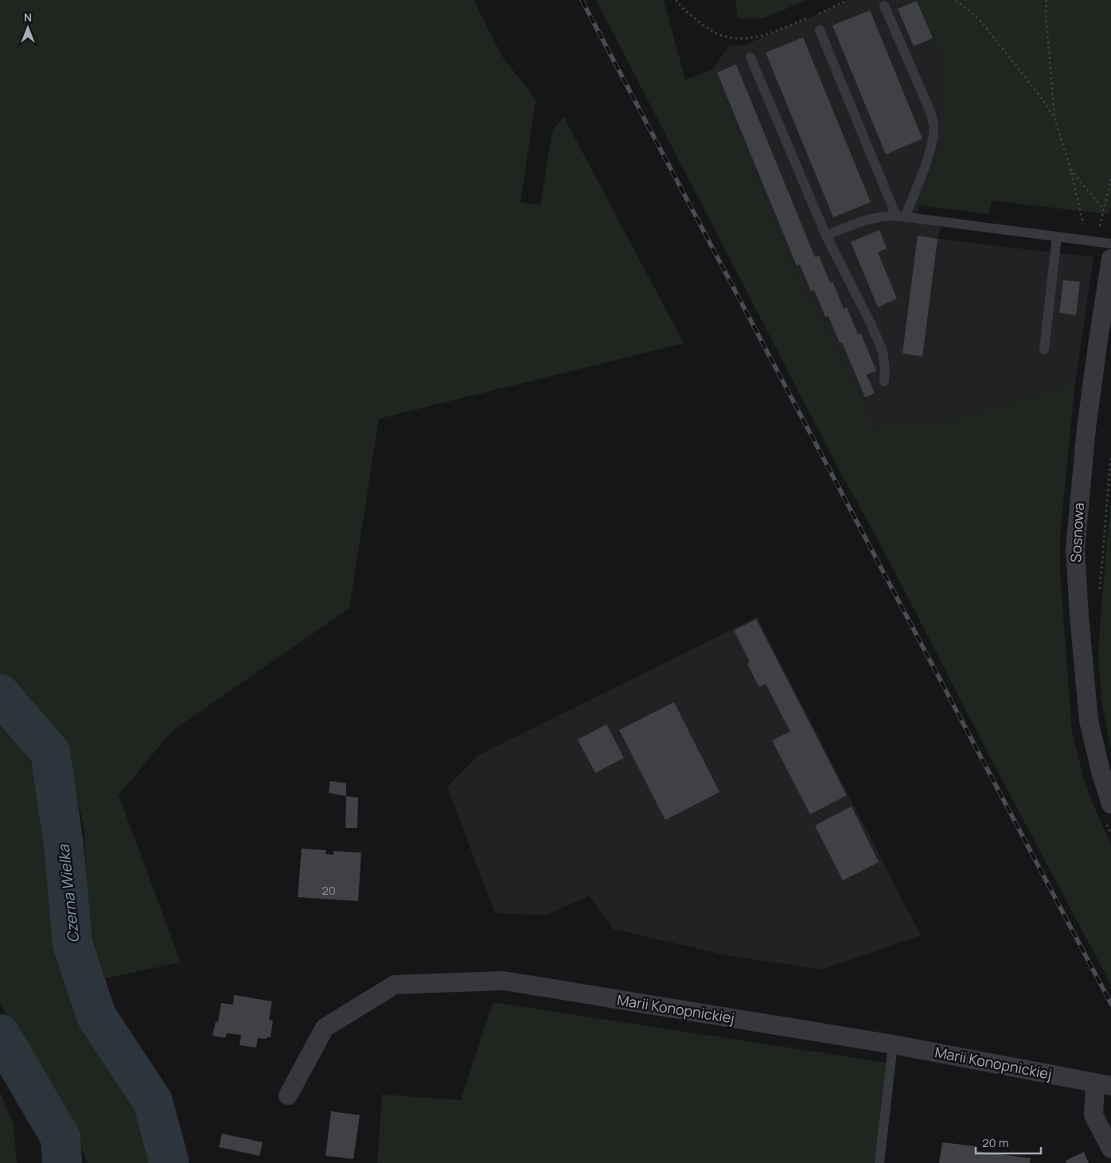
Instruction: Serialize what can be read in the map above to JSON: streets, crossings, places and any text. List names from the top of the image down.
{
  "streets": {
    "street": ["Sosnowa", "Marii Konopnickiej"]
  },
  "water": ["Czerna Wielka"],
  "house_numbers": ["20"],
  "scale_bar": "20 m",
  "north": "top"
}
